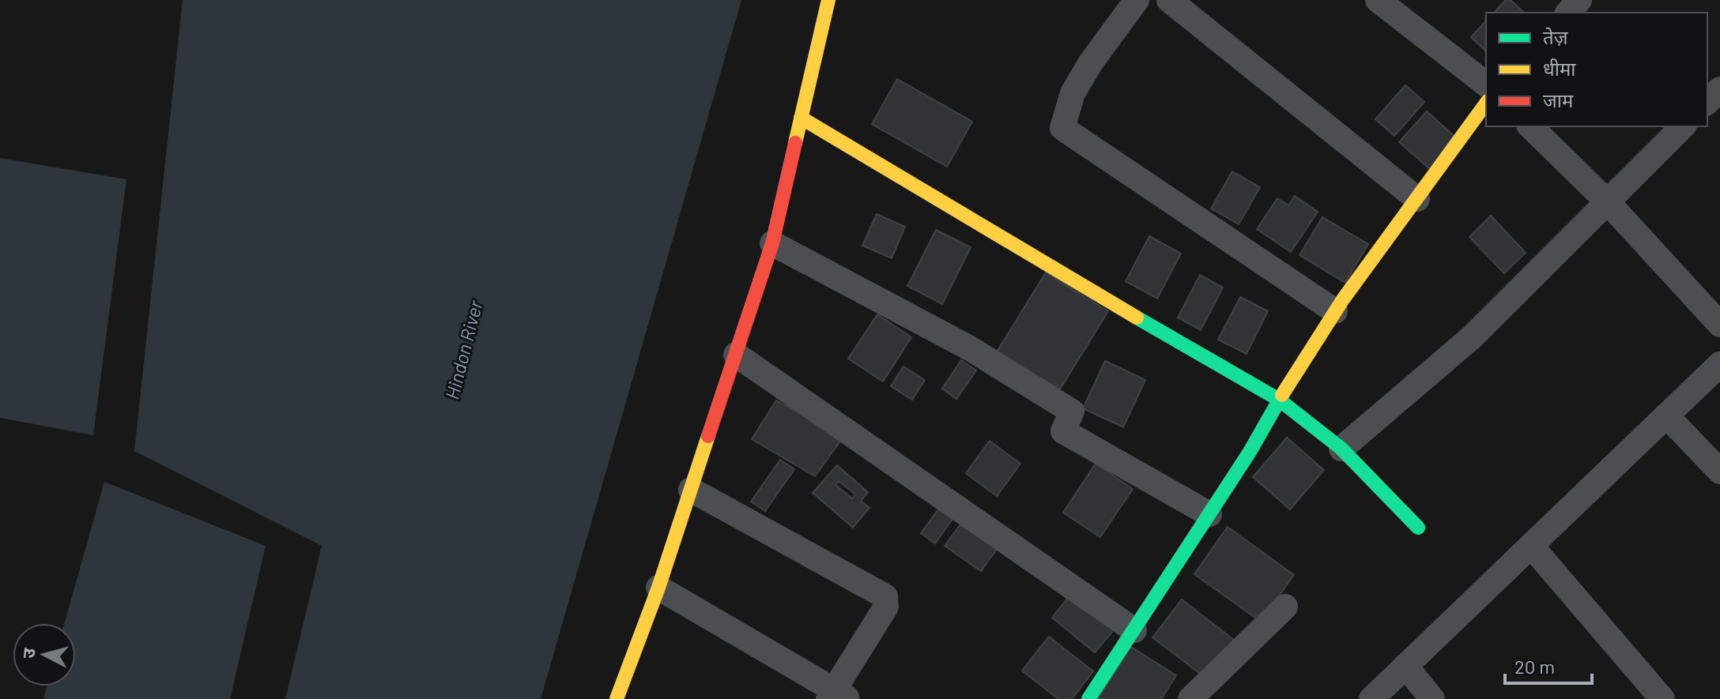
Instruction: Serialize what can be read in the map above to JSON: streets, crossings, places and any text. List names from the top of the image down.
{
  "water": ["Hindon River"],
  "legend": ["तेज़", "धीमा", "जाम"],
  "scale_bar": "20 m",
  "north": "left"
}
